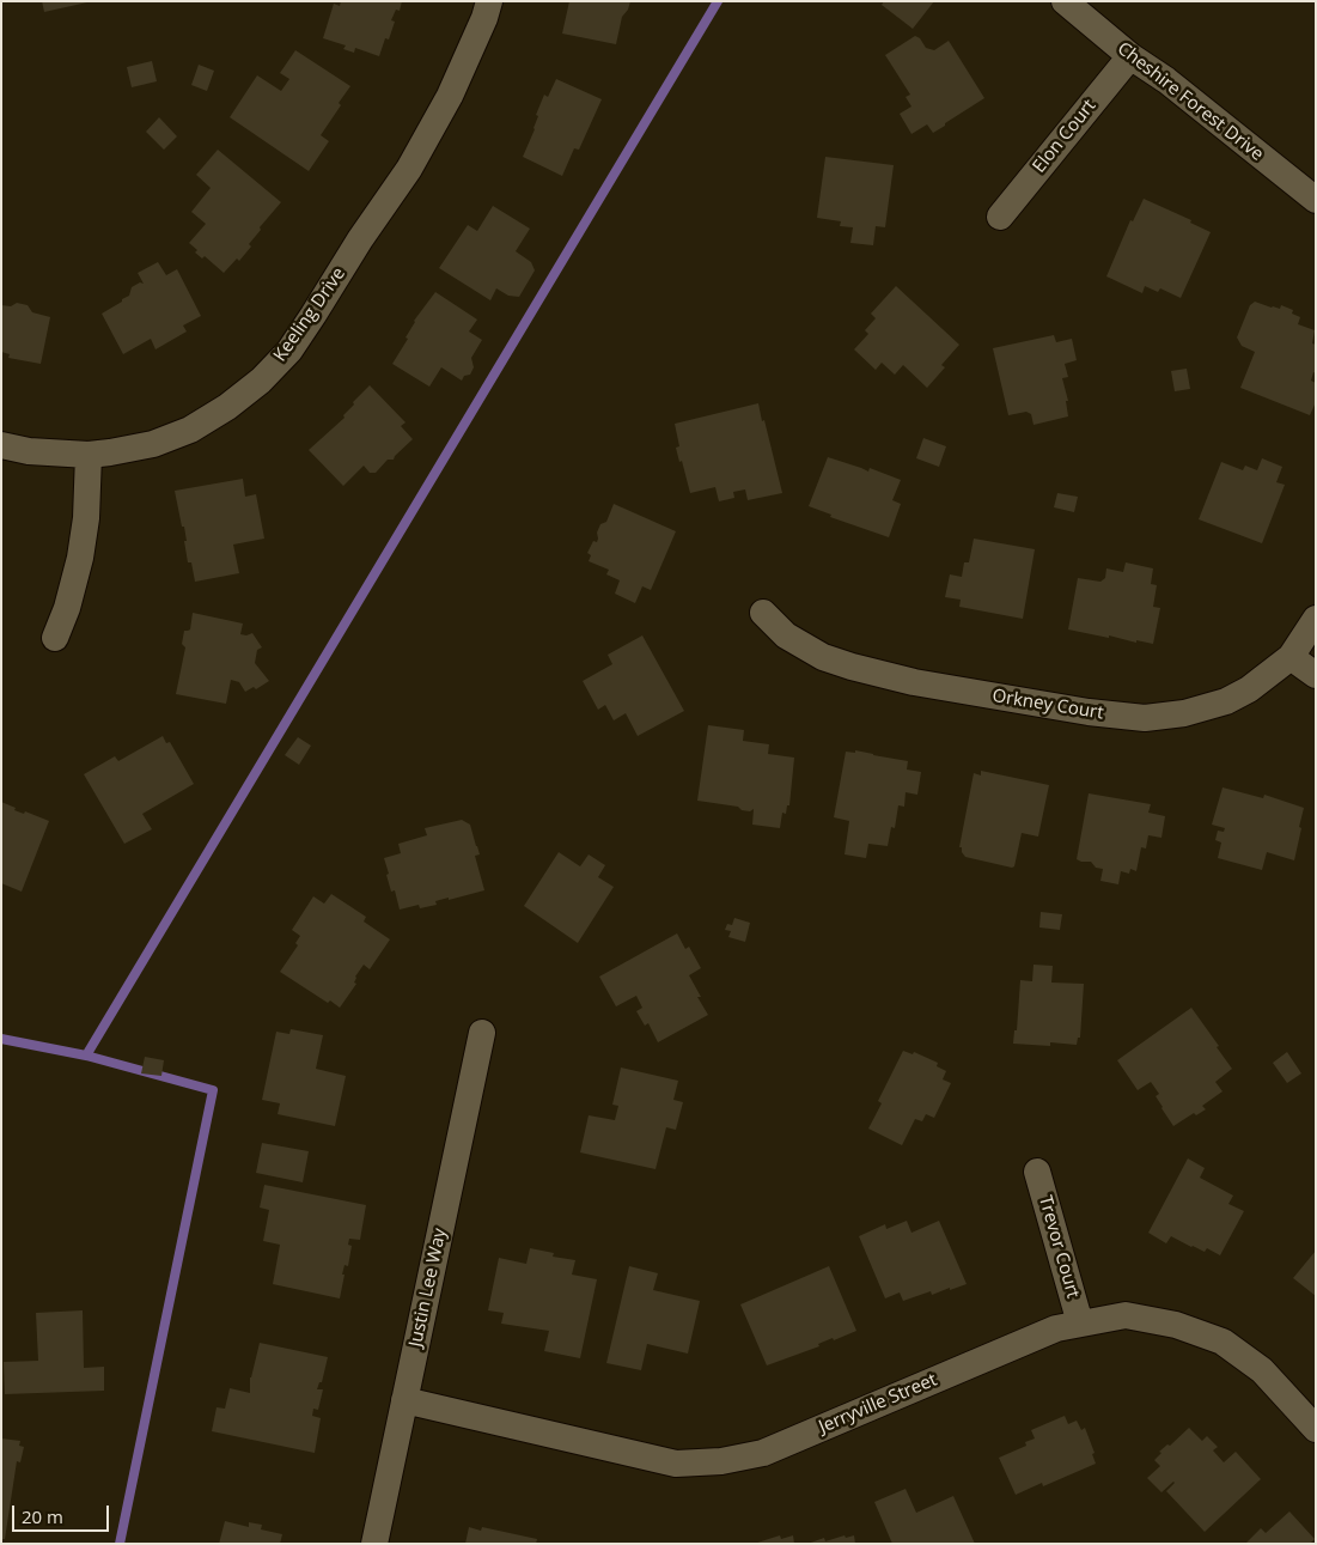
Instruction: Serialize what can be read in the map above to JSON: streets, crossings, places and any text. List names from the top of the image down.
{
  "streets": {
    "street": [
      "Cheshire Forest Drive",
      "Elon Court",
      "Keeling Drive",
      "Orkney Court",
      "Trevor Court",
      "Justin Lee Way",
      "Jerryville Street"
    ]
  },
  "crossings": [
    ["Cheshire Forest Drive", "Elon Court"],
    ["Trevor Court", "Jerryville Street"],
    ["Justin Lee Way", "Jerryville Street"]
  ],
  "scale_bar": "20 m"
}
